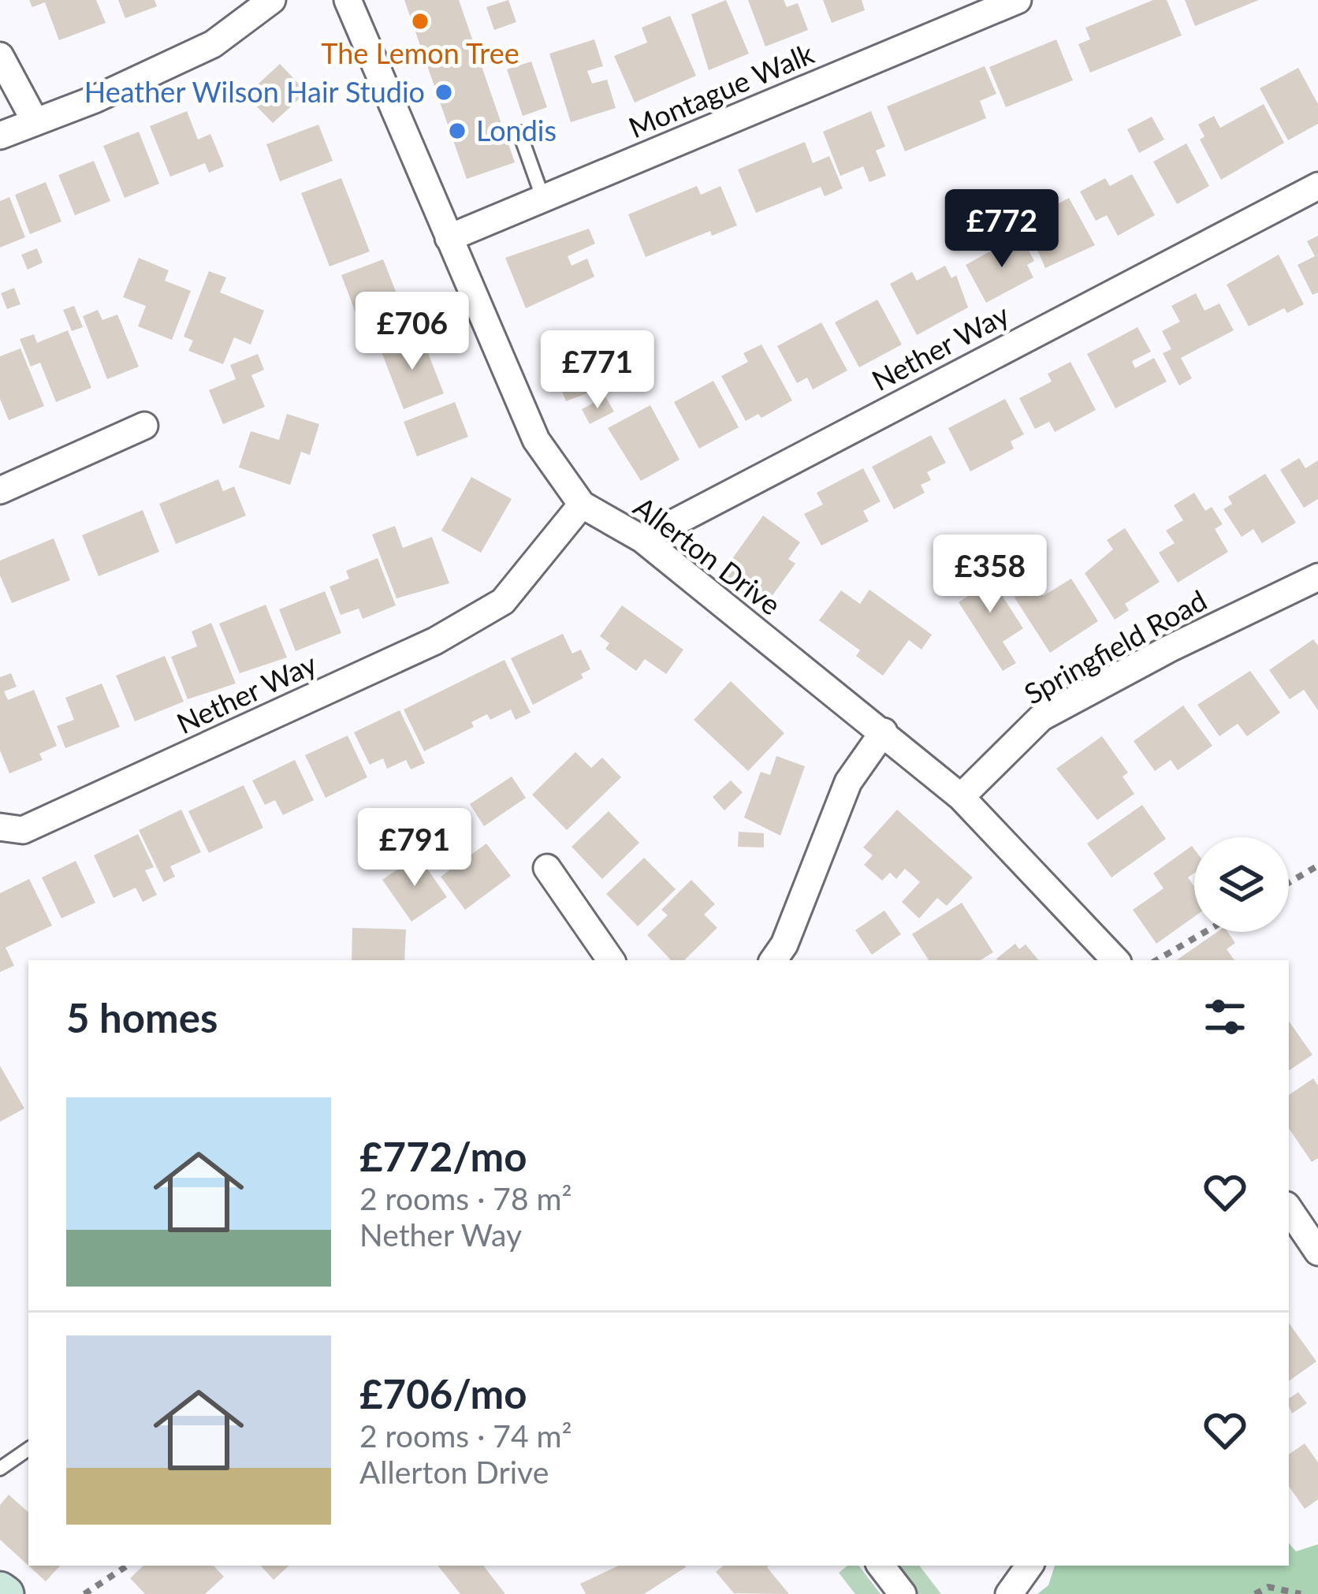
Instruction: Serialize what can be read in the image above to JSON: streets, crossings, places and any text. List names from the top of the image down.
{
  "streets": {
    "street": [
      "Montague Walk",
      "Nether Way",
      "Allerton Drive",
      "Springfield Road"
    ]
  },
  "crossings": [
    ["Montague Walk", "Allerton Drive"],
    ["Nether Way", "Allerton Drive"],
    ["Allerton Drive", "Springfield Road"]
  ],
  "places": ["The Lemon Tree", "Heather Wilson Hair Studio", "Londis"],
  "page": {
    "price": [
      "£772",
      "£706",
      "£771",
      "£358",
      "£791"
    ],
    "heading": "5 homes",
    "list": [
      {
        "name": "£772/mo",
        "note": "2 rooms · 78 m² · Nether Way"
      },
      {
        "name": "£706/mo",
        "note": "2 rooms · 74 m² · Allerton Drive"
      }
    ]
  }
}
